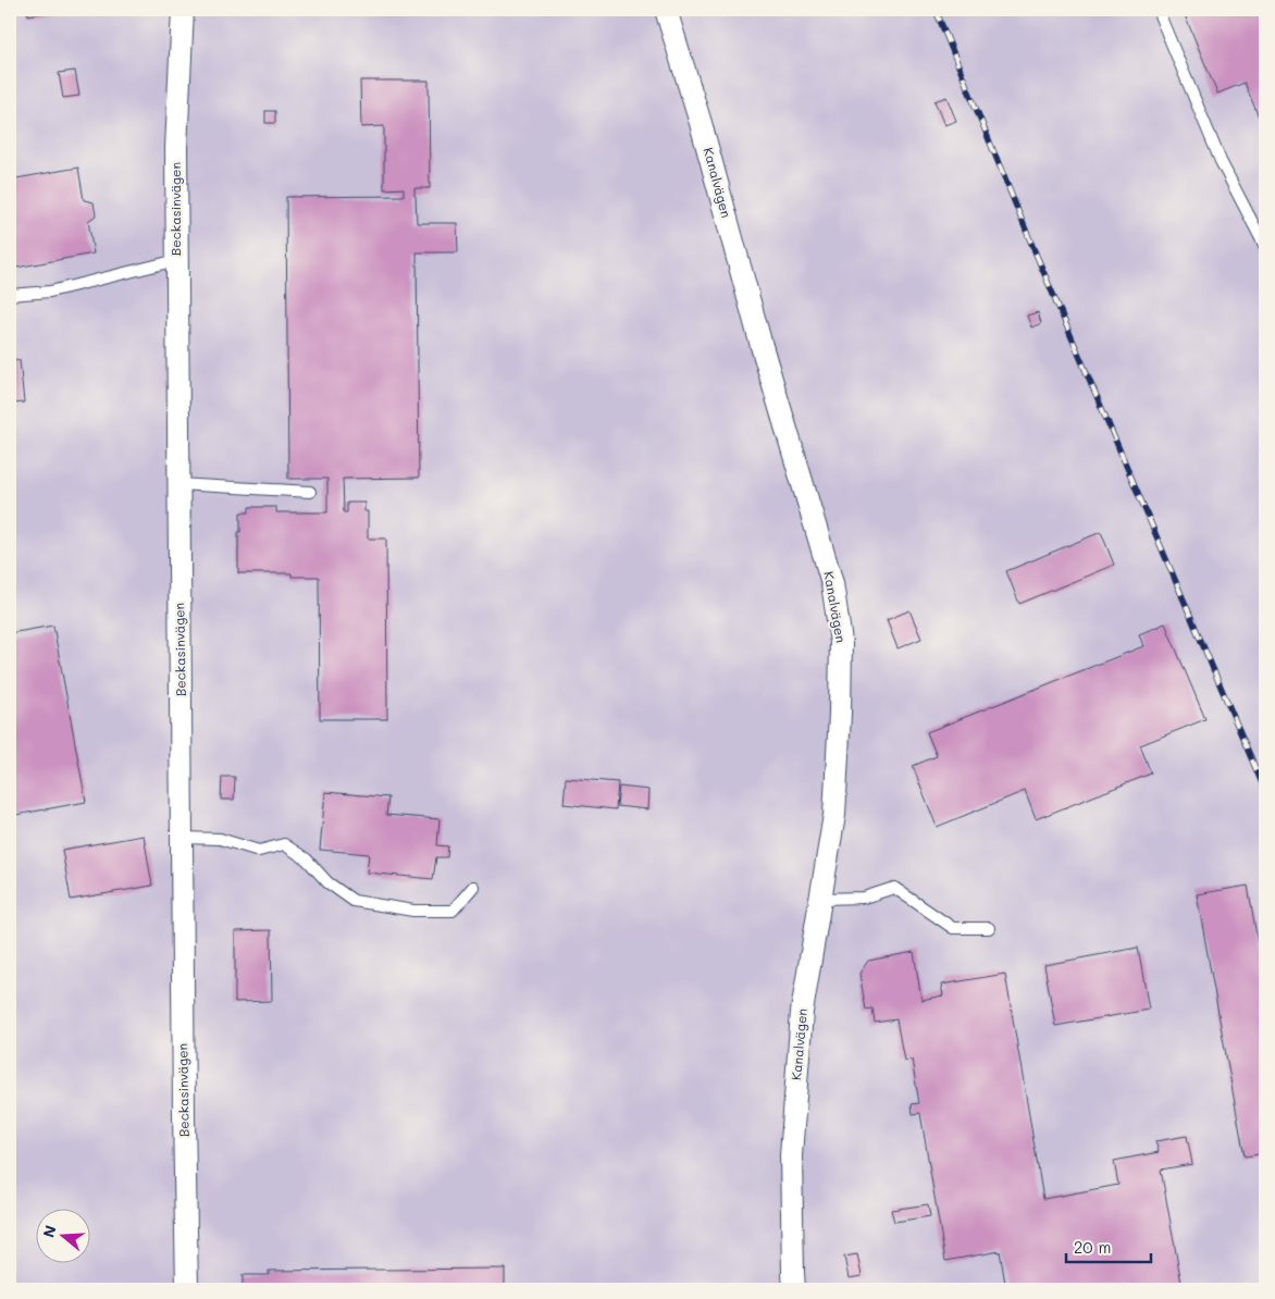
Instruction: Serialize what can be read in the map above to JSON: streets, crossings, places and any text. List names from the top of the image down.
{
  "streets": {
    "street": ["Kanalvägen", "Beckasinvägen"]
  },
  "scale_bar": "20 m",
  "north": "left"
}
